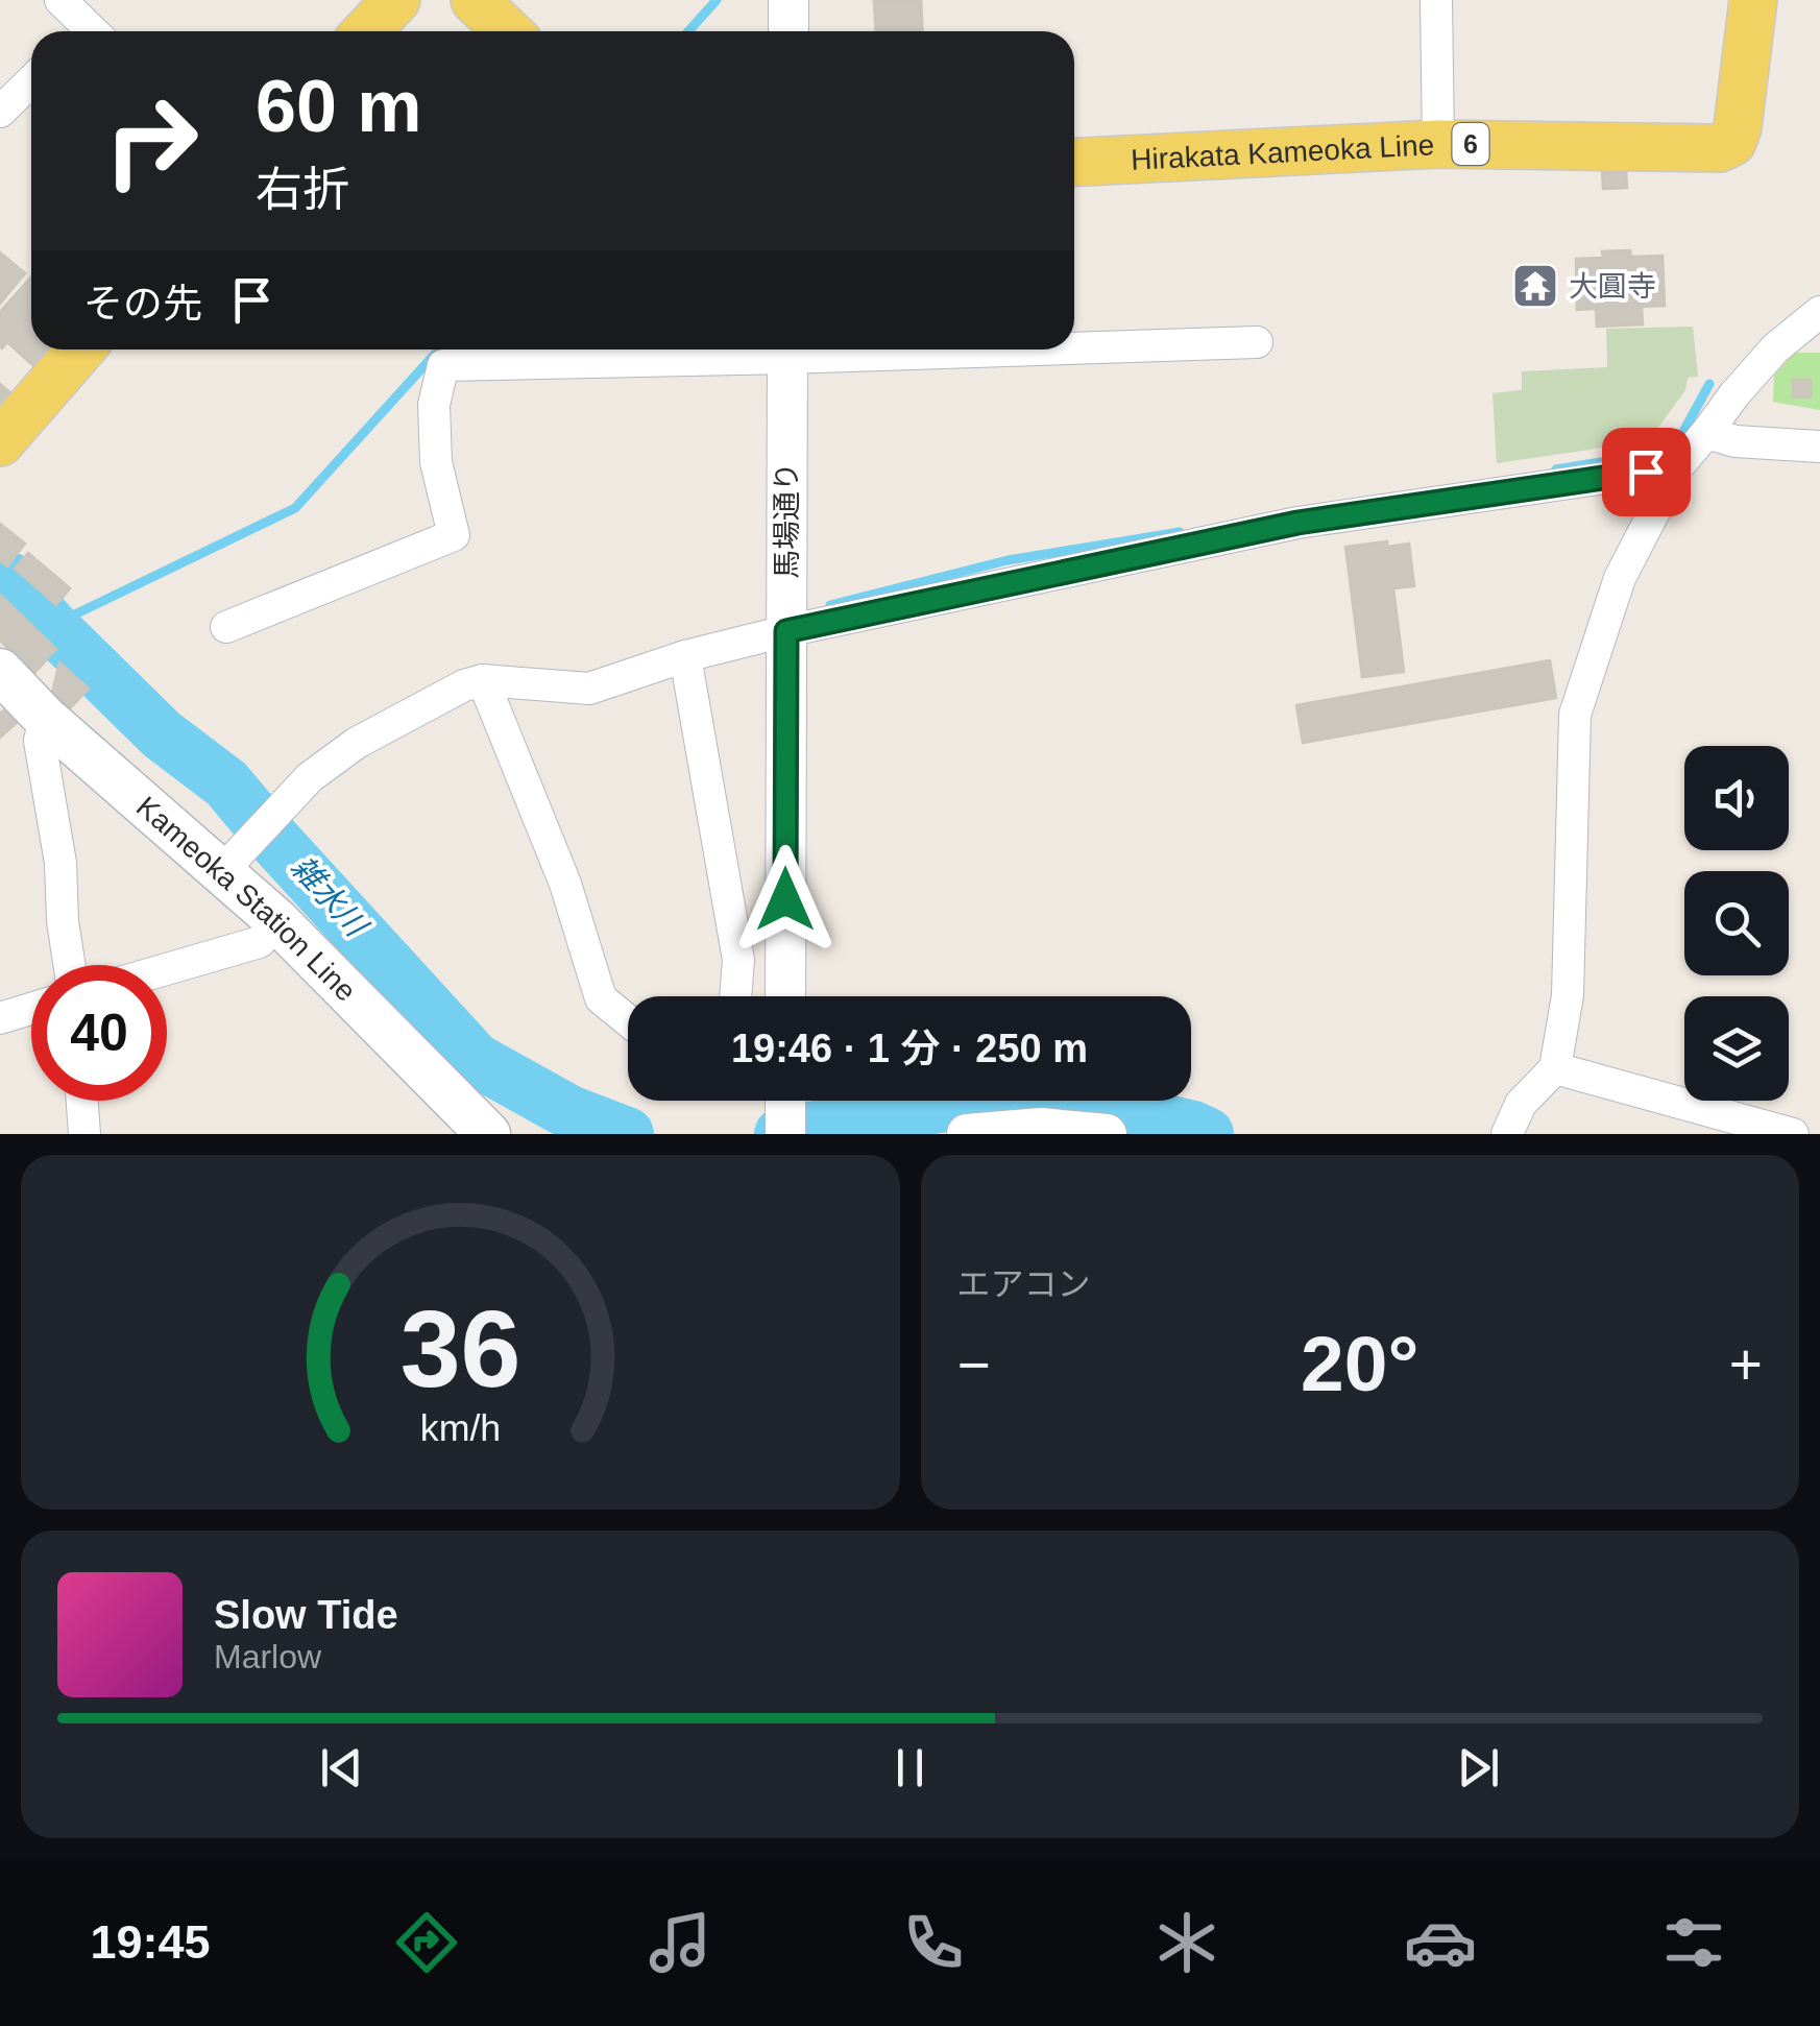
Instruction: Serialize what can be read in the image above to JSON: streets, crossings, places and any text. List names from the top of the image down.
{
  "streets": {
    "main road": ["6", "Hirakata Kameoka Line", "Kameoka Station Line"],
    "street": ["馬場通り"]
  },
  "water": ["雑水川"],
  "places": {
    "temple": ["大圓寺"]
  },
  "page": {
    "turn": ["60 m", "右折"],
    "then": "その先",
    "limit": "40",
    "trip": "19:46 · 1 分 · 250 m",
    "tile": "エアコン",
    "heat": ["−", "20°", "+"],
    "song": ["Slow Tide", "Marlow"],
    "tabs": "19:45",
    "gauge": ["36", "km/h"]
  }
}
